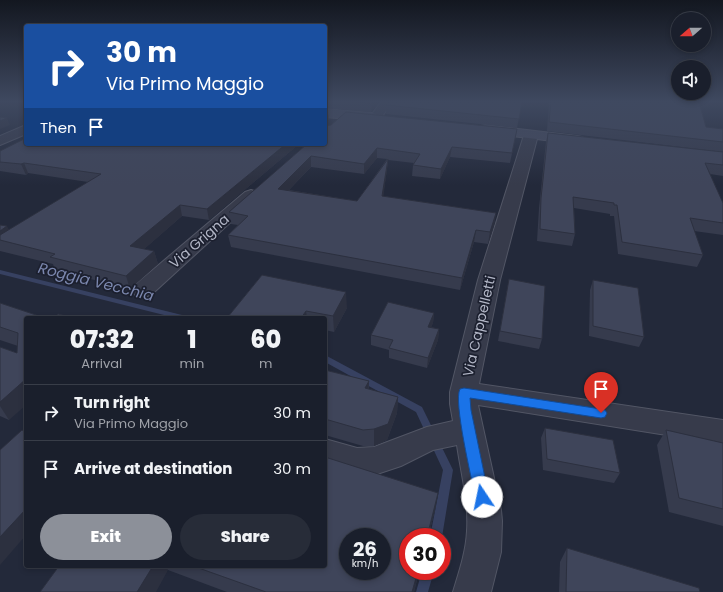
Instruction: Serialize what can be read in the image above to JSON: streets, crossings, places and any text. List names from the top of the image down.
{
  "streets": {
    "street": ["Via Grigna", "Via Cappelletti"]
  },
  "water": ["Roggia Vecchia"],
  "north": "left",
  "page": {
    "turn": ["30 m", "Via Primo Maggio"],
    "then": "Then",
    "eta": [
      "07:32",
      "Arrival",
      "1",
      "min",
      "60",
      "m"
    ],
    "list": [
      {
        "name": "Turn right",
        "note": "Via Primo Maggio",
        "value": "30 m"
      },
      {
        "name": "Arrive at destination",
        "value": "30 m"
      }
    ],
    "buttons": ["Exit", "Share"],
    "speed": "26 km/h",
    "limit": "30"
  }
}
